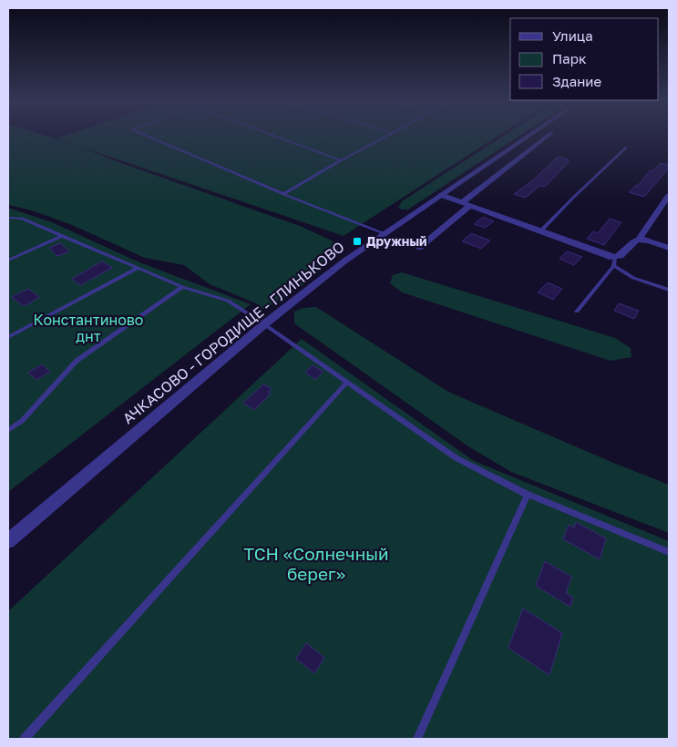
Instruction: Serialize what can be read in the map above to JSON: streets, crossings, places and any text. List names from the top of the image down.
{
  "streets": {
    "street": ["АЧКАСОВО - ГОРОДИЩЕ - ГЛИНЬКОВО"]
  },
  "parks": ["Константиново днт", "ТСН «Солнечный берег»"],
  "places": {
    "transit": ["Дружный"]
  },
  "legend": ["Улица", "Парк", "Здание"]
}
